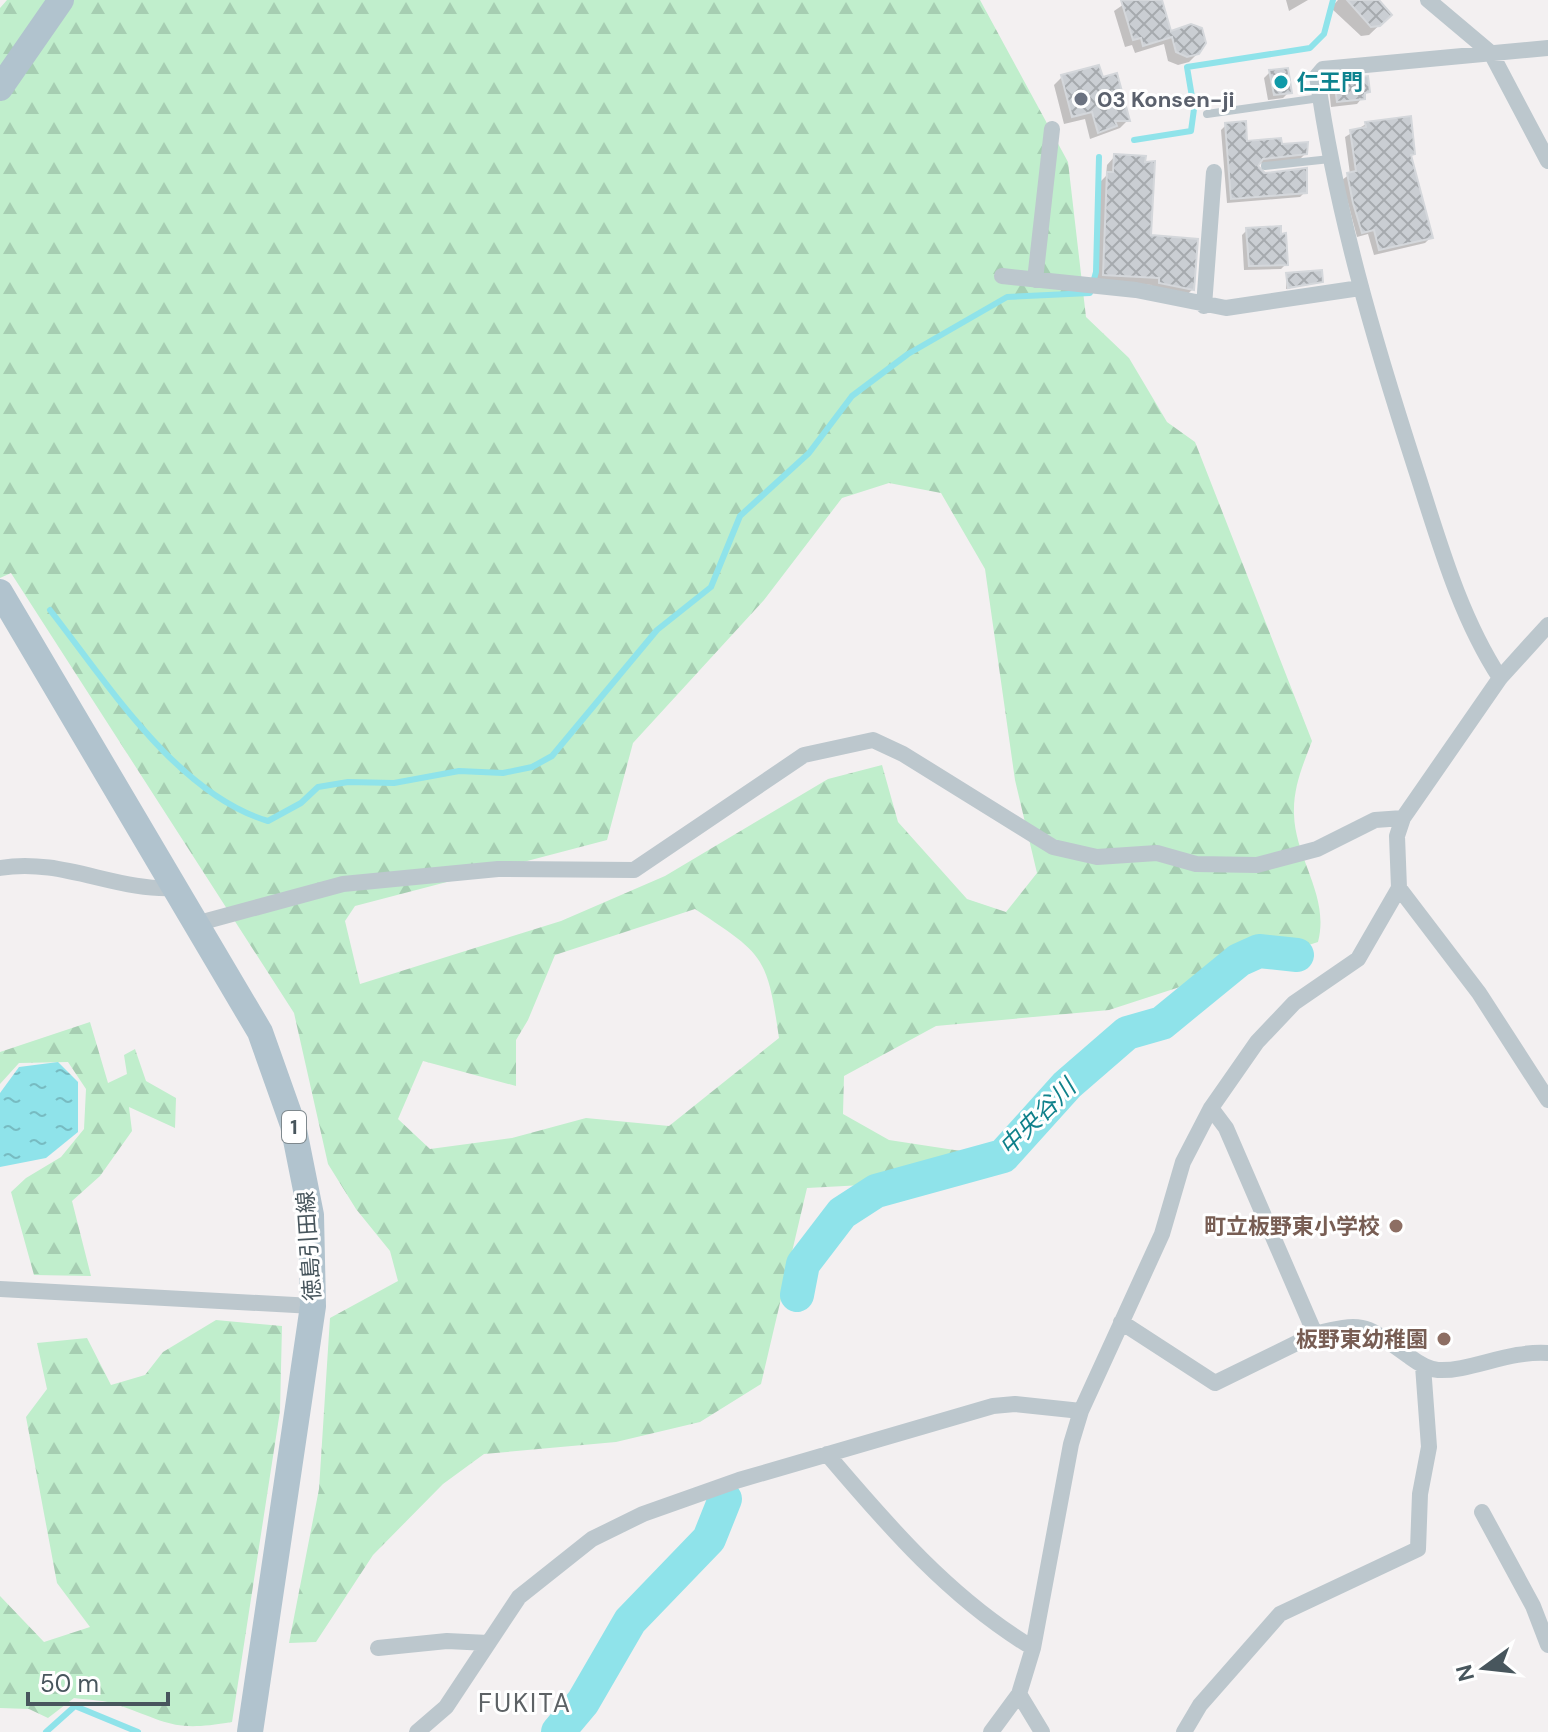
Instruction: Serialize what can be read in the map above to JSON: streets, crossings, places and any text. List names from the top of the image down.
{
  "streets": {
    "main road": ["1", "徳島引田線"]
  },
  "districts": ["FUKITA"],
  "water": ["中央谷川"],
  "places": [
    "仁王門",
    "03 Konsen-ji",
    "町立板野東小学校",
    "板野東幼稚園"
  ],
  "scale_bar": "50 m",
  "north": "left"
}
